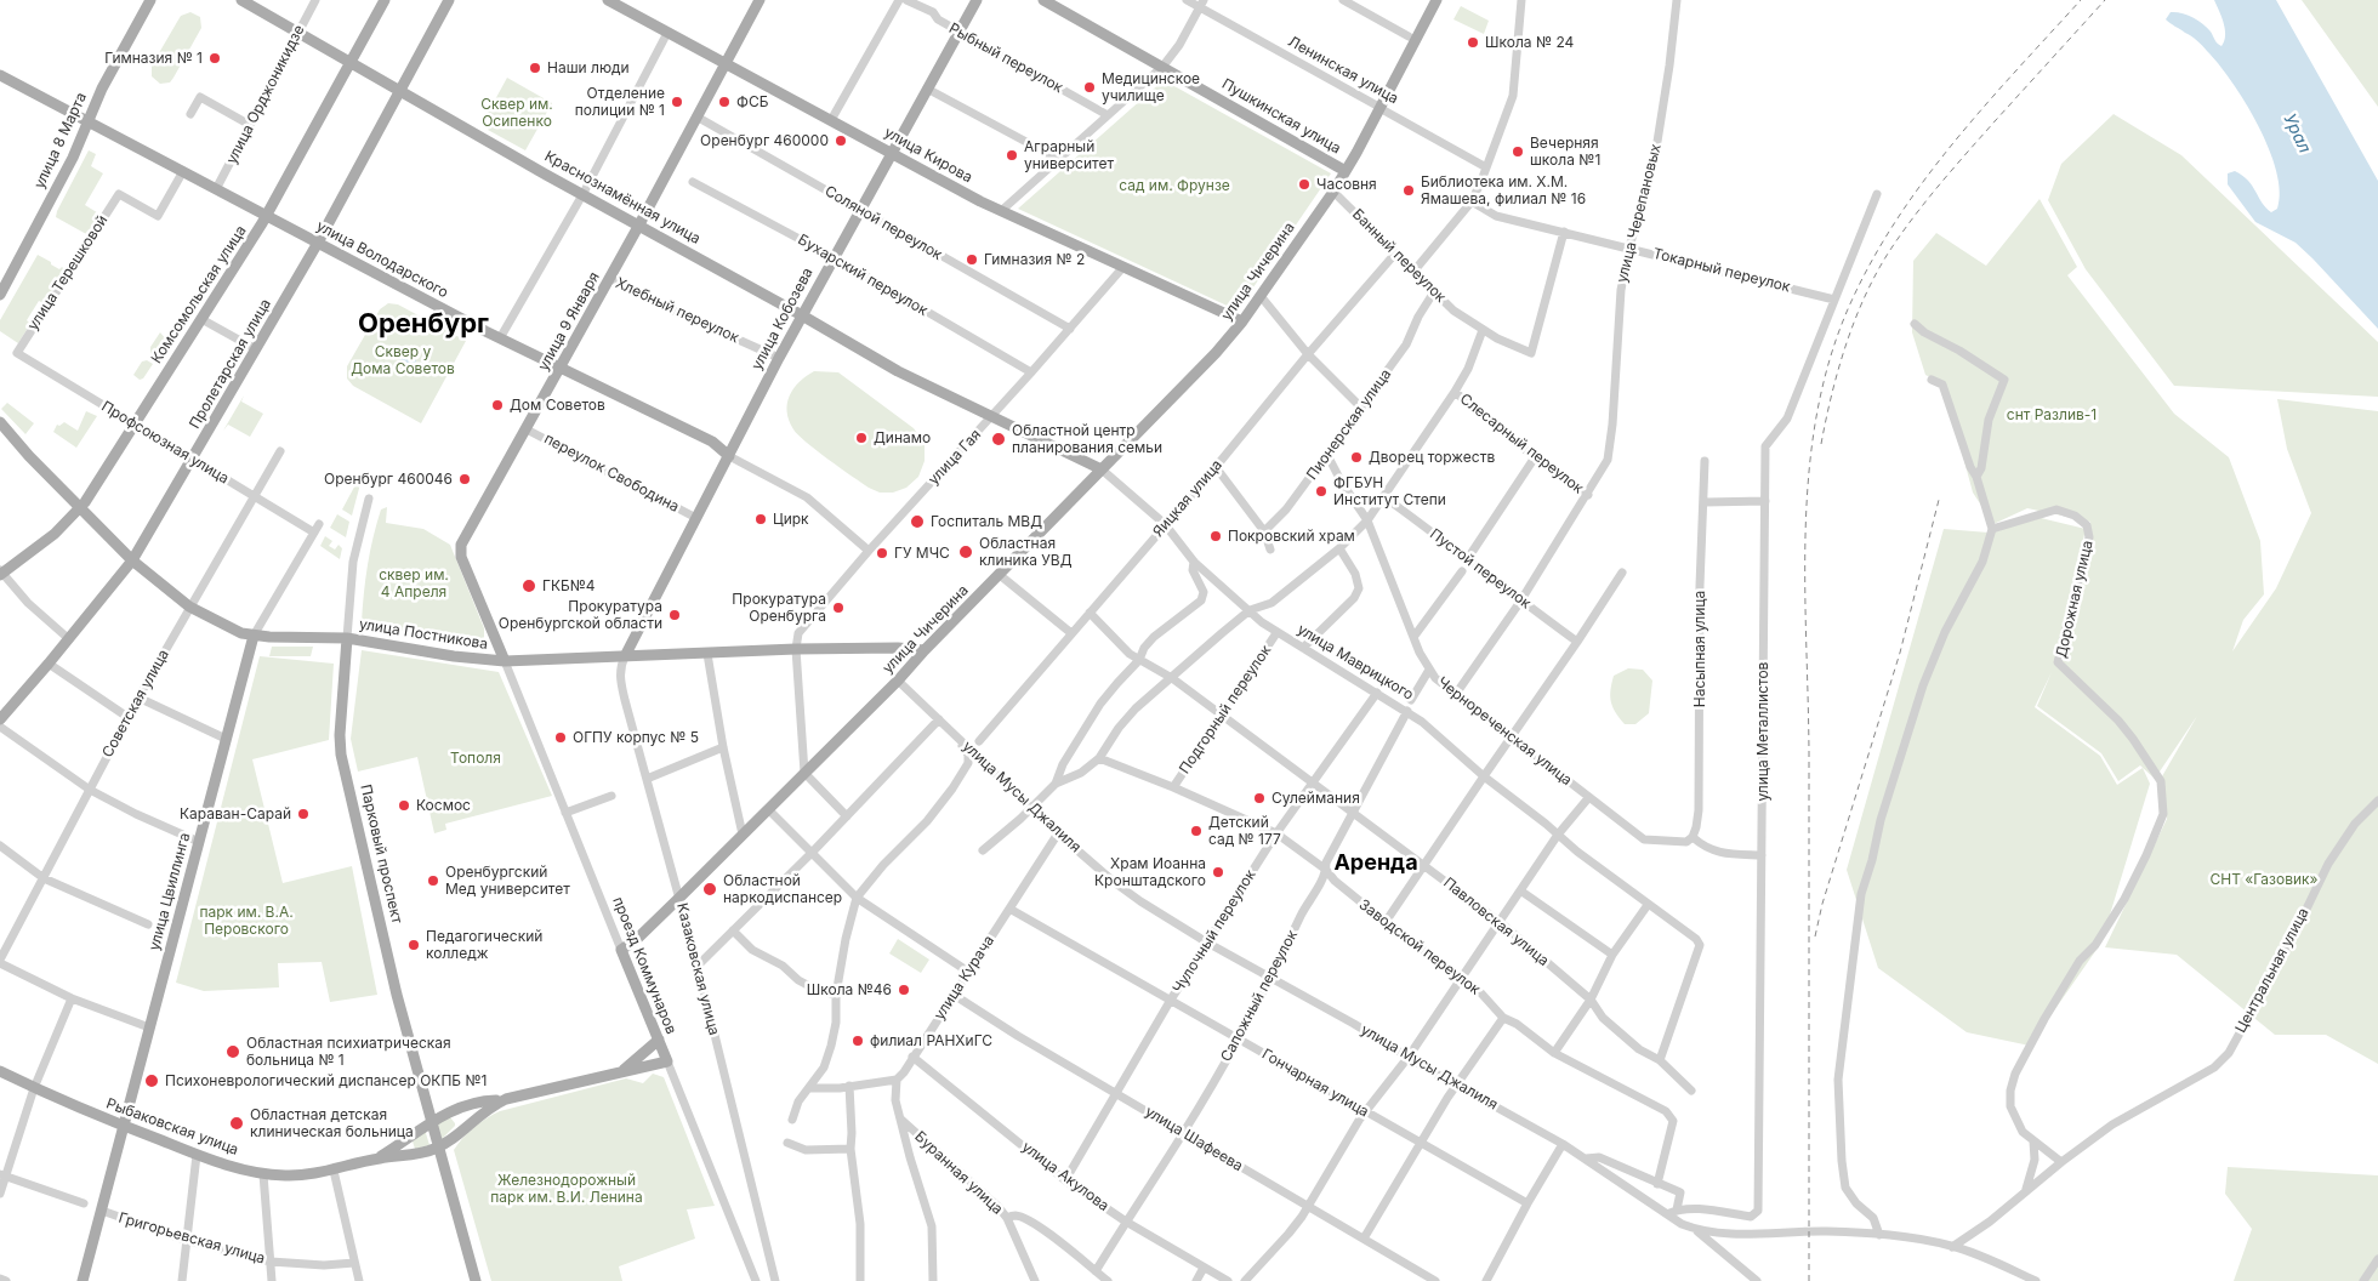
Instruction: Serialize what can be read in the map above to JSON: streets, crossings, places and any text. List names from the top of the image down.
{
  "streets": {
    "main road": [
      "Пушкинская улица",
      "улица 8 Марта",
      "улица Кирова",
      "Краснознамённая улица",
      "улица Володарского",
      "улица Чичерина",
      "Комсомольская улица",
      "улица Кобозева",
      "улица 9 Января",
      "Пролетарская улица",
      "улица Постникова",
      "улица Маврицкого",
      "Парковый проспект",
      "улица Цвиллинга",
      "проезд Коммунаров",
      "Рыбаковская улица"
    ],
    "street": [
      "Рыбный переулок",
      "Ленинская улица",
      "улица Орджоникидзе",
      "улица Черепановых",
      "Соляной переулок",
      "Банный переулок",
      "Токарный переулок",
      "улица Терешковой",
      "Бухарский переулок",
      "Хлебный переулок",
      "Пионерская улица",
      "Профсоюзная улица",
      "Слесарный переулок",
      "улица Гая",
      "переулок Свободина",
      "Яицкая улица",
      "Пустой переулок",
      "Дорожная улица",
      "Насыпная улица",
      "Советская улица",
      "Подгорный переулок",
      "Чернореченская улица",
      "улица Металлистов",
      "улица Мусы Джалиля",
      "Павловская улица",
      "Чулочный переулок",
      "Заводской переулок",
      "Казаковская улица",
      "Центральная улица",
      "улица Курача",
      "Сапожный переулок",
      "Гончарная улица",
      "улица Шафеева",
      "Буранная улица",
      "улица Акулова",
      "Григорьевская улица"
    ]
  },
  "crossings": [
    ["Рыбный переулок", "улица Кобозева"],
    ["Ленинская улица", "улица Чичерина"],
    ["улица Орджоникидзе", "Краснознамённая улица"],
    ["улица Орджоникидзе", "улица Володарского"],
    ["Пушкинская улица", "улица Чичерина"],
    ["улица 8 Марта", "улица Володарского"],
    ["улица Кирова", "улица Чичерина"],
    ["улица Кирова", "улица Кобозева"],
    ["улица Кирова", "улица 9 Января"],
    ["улица Кирова", "улица Гая"],
    ["Краснознамённая улица", "Комсомольская улица"],
    ["Краснознамённая улица", "улица Кобозева"],
    ["Краснознамённая улица", "улица 9 Января"],
    ["Краснознамённая улица", "Пролетарская улица"],
    ["Краснознамённая улица", "улица Гая"],
    ["Краснознамённая улица", "улица Маврицкого"],
    ["улица Черепановых", "Токарный переулок"],
    ["улица Черепановых", "Слесарный переулок"],
    ["улица Черепановых", "Пустой переулок"],
    ["улица Черепановых", "Чернореченская улица"],
    ["Соляной переулок", "улица Кобозева"],
    ["Соляной переулок", "улица 9 Января"],
    ["Соляной переулок", "улица Гая"],
    ["Банный переулок", "Токарный переулок"],
    ["Банный переулок", "улица Чичерина"],
    ["Банный переулок", "Пионерская улица"],
    ["Банный переулок", "Яицкая улица"],
    ["улица Володарского", "улица Терешковой"],
    ["улица Володарского", "Комсомольская улица"],
    ["улица Володарского", "улица Кобозева"],
    ["улица Володарского", "улица 9 Января"],
    ["улица Володарского", "Пролетарская улица"],
    ["улица Володарского", "улица Гая"],
    ["Токарный переулок", "улица Металлистов"],
    ["улица Чичерина", "улица Постникова"],
    ["улица Чичерина", "улица Маврицкого"],
    ["улица Чичерина", "улица Мусы Джалиля"],
    ["улица Чичерина", "проезд Коммунаров"],
    ["улица Чичерина", "Казаковская улица"],
    ["улица Терешковой", "Профсоюзная улица"],
    ["Бухарский переулок", "улица Кобозева"],
    ["Бухарский переулок", "улица Гая"],
    ["Комсомольская улица", "Профсоюзная улица"],
    ["Комсомольская улица", "улица Постникова"],
    ["Хлебный переулок", "улица Кобозева"],
    ["Хлебный переулок", "улица 9 Января"],
    ["улица Кобозева", "переулок Свободина"],
    ["улица Кобозева", "улица Постникова"],
    ["улица Кобозева", "Казаковская улица"],
    ["улица 9 Января", "переулок Свободина"],
    ["улица 9 Января", "улица Постникова"],
    ["улица 9 Января", "проезд Коммунаров"],
    ["Пролетарская улица", "Профсоюзная улица"],
    ["Пролетарская улица", "улица Постникова"],
    ["Пионерская улица", "Чернореченская улица"],
    ["Профсоюзная улица", "Советская улица"],
    ["Профсоюзная улица", "улица Цвиллинга"],
    ["улица Гая", "улица Постникова"],
    ["улица Гая", "улица Маврицкого"],
    ["Яицкая улица", "улица Маврицкого"],
    ["Яицкая улица", "Павловская улица"],
    ["улица Постникова", "Советская улица"],
    ["улица Постникова", "Парковый проспект"],
    ["улица Постникова", "улица Цвиллинга"],
    ["улица Постникова", "проезд Коммунаров"],
    ["улица Постникова", "Казаковская улица"],
    ["Насыпная улица", "Чернореченская улица"],
    ["улица Маврицкого", "Подгорный переулок"],
    ["улица Маврицкого", "Павловская улица"],
    ["улица Маврицкого", "Чулочный переулок"],
    ["улица Маврицкого", "Сапожный переулок"],
    ["Подгорный переулок", "Павловская улица"],
    ["улица Мусы Джалиля", "Чулочный переулок"],
    ["улица Мусы Джалиля", "Центральная улица"],
    ["улица Мусы Джалиля", "улица Курача"],
    ["улица Мусы Джалиля", "Сапожный переулок"],
    ["Парковый проспект", "Рыбаковская улица"],
    ["улица Цвиллинга", "Рыбаковская улица"],
    ["улица Цвиллинга", "Григорьевская улица"],
    ["Павловская улица", "Чулочный переулок"],
    ["Павловская улица", "Сапожный переулок"],
    ["Чулочный переулок", "Гончарная улица"],
    ["Чулочный переулок", "улица Шафеева"],
    ["Чулочный переулок", "улица Акулова"],
    ["Заводской переулок", "Сапожный переулок"],
    ["проезд Коммунаров", "Рыбаковская улица"],
    ["улица Курача", "Гончарная улица"],
    ["улица Курача", "улица Шафеева"],
    ["улица Курача", "улица Акулова"],
    ["Сапожный переулок", "Гончарная улица"],
    ["Сапожный переулок", "улица Шафеева"],
    ["Сапожный переулок", "Буранная улица"],
    ["Сапожный переулок", "улица Акулова"]
  ],
  "districts": ["Оренбург", "Аренда"],
  "water": ["Урал"],
  "parks": [
    "Сквер им. Осипенко",
    "сад им. Фрунзе",
    "Сквер у Дома Советов",
    "снт Разлив-1",
    "сквер им. 4 Апреля",
    "Тополя",
    "СНТ «Газовик»",
    "парк им. В.А. Перовского",
    "Железнодорожный парк им. В.И. Ленина"
  ],
  "places": [
    "Школа № 24",
    "Гимназия № 1",
    "Наши люди",
    "Медицинское училище",
    "Отделение полиции № 1",
    "ФСБ",
    "Оренбург 460000",
    "Вечерняя школа №1",
    "Аграрный университет",
    "Часовня",
    "Библиотека им. Х.М. Ямашева, филиал № 16",
    "Гимназия № 2",
    "Дом Советов",
    "Динамо",
    "Областной центр планирования семьи",
    "Дворец торжеств",
    "Оренбург 460046",
    "ФГБУН Институт Степи",
    "Цирк",
    "Госпиталь МВД",
    "Покровский храм",
    "Областная клиника УВД",
    "ГУ МЧС",
    "ГКБ№4",
    "Прокуратура Оренбурга",
    "Прокуратура Оренбургской области",
    "ОГПУ корпус № 5",
    "Сулеймания",
    "Космос",
    "Караван-Сарай",
    "Детский сад № 177",
    "Храм Иоанна Кронштадского",
    "Оренбургский Мед университет",
    "Областной наркодиспансер",
    "Педагогический колледж",
    "Школа №46",
    "филиал РАНХиГС",
    "Областная психиатрическая больница № 1",
    "Психоневрологический диспансер ОКПБ №1",
    "Областная детская клиническая больница"
  ]
}
